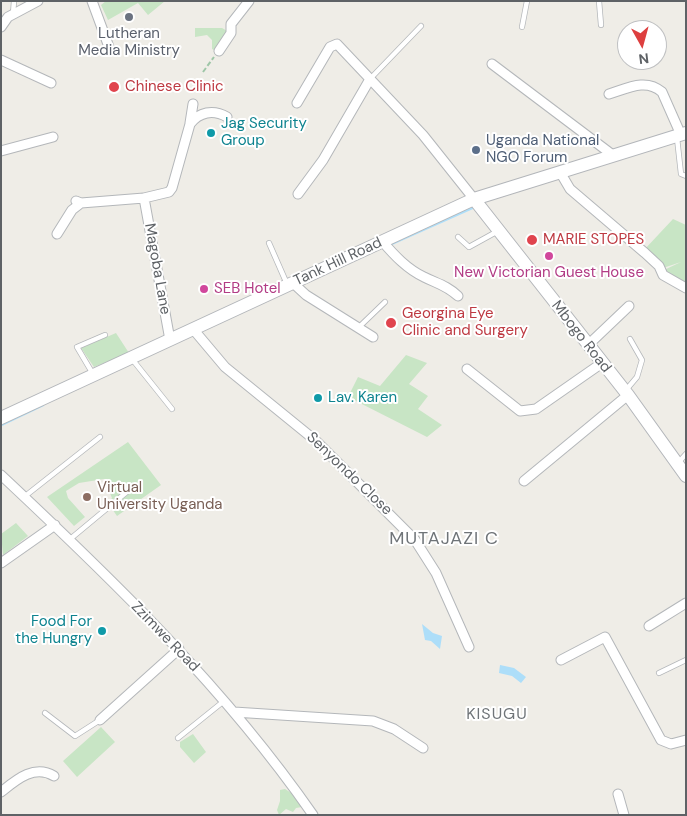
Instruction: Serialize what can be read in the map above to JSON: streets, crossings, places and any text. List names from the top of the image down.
{
  "streets": {
    "street": [
      "Tank Hill Road",
      "Magoba Lane",
      "Mbogo Road",
      "Senyondo Close",
      "Zzimwe Road"
    ]
  },
  "crossings": [
    ["Tank Hill Road", "Magoba Lane"],
    ["Tank Hill Road", "Mbogo Road"],
    ["Tank Hill Road", "Senyondo Close"]
  ],
  "districts": ["MUTAJAZI C", "KISUGU"],
  "places": [
    "Lutheran Media Ministry",
    "Chinese Clinic",
    "Jag Security Group",
    "Uganda National NGO Forum",
    "MARIE STOPES",
    "New Victorian Guest House",
    "SEB Hotel",
    "Georgina Eye Clinic and Surgery",
    "Lav. Karen",
    "Virtual University Uganda",
    "Food For the Hungry"
  ],
  "north": "bottom"
}
